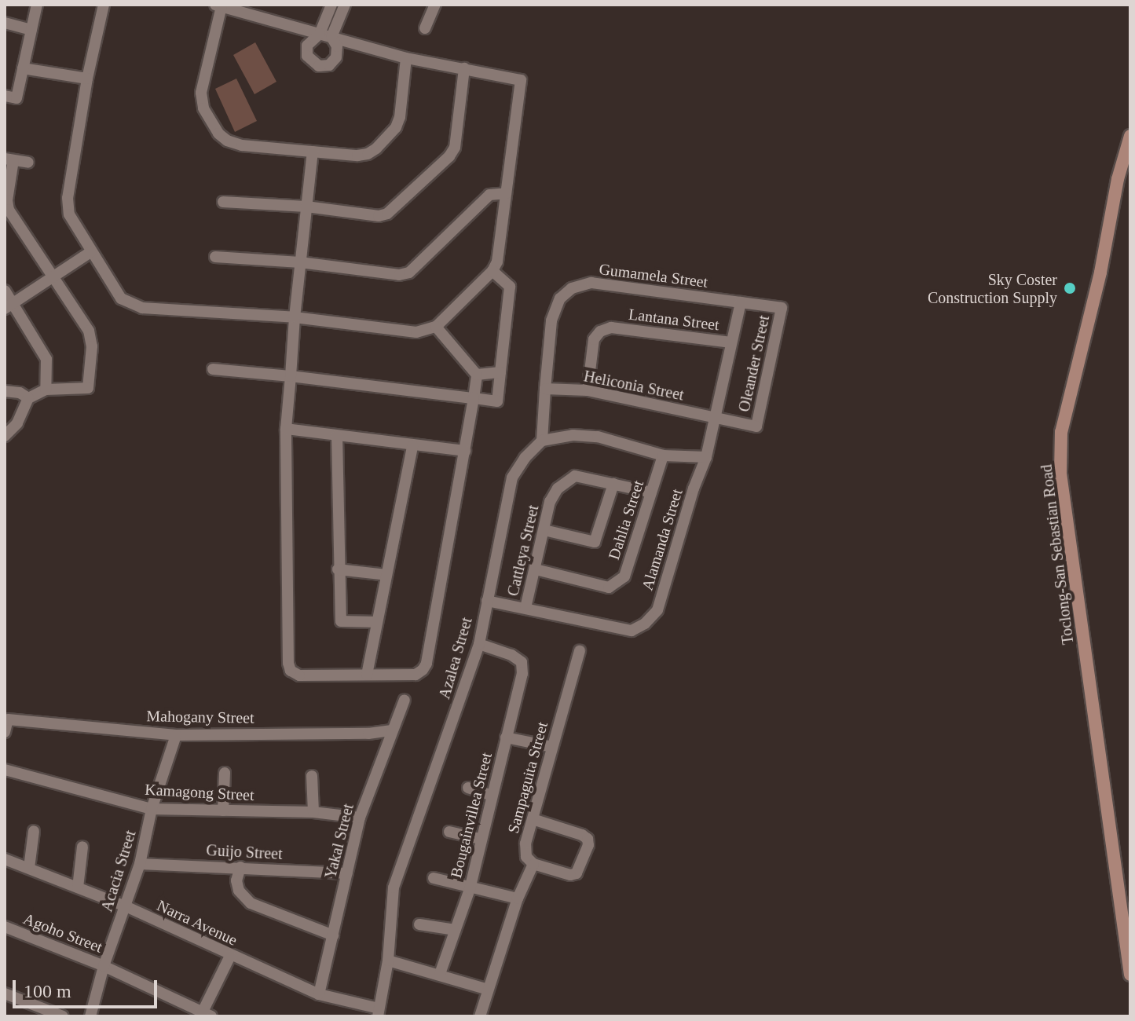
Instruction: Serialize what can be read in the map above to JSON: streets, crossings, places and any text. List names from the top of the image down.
{
  "streets": {
    "main road": ["Toclong-San Sebastian Road"],
    "street": [
      "Gumamela Street",
      "Lantana Street",
      "Oleander Street",
      "Heliconia Street",
      "Dahlia Street",
      "Alamanda Street",
      "Cattleya Street",
      "Azalea Street",
      "Mahogany Street",
      "Sampaguita Street",
      "Kamagong Street",
      "Bougainvillea Street",
      "Yakal Street",
      "Guijo Street",
      "Acacia Street",
      "Narra Avenue",
      "Agoho Street"
    ]
  },
  "crossings": [
    ["Gumamela Street", "Oleander Street"],
    ["Gumamela Street", "Heliconia Street"],
    ["Gumamela Street", "Alamanda Street"],
    ["Gumamela Street", "Azalea Street"],
    ["Lantana Street", "Heliconia Street"],
    ["Lantana Street", "Alamanda Street"],
    ["Oleander Street", "Heliconia Street"],
    ["Oleander Street", "Alamanda Street"],
    ["Heliconia Street", "Alamanda Street"],
    ["Dahlia Street", "Cattleya Street"],
    ["Alamanda Street", "Cattleya Street"],
    ["Alamanda Street", "Azalea Street"],
    ["Azalea Street", "Bougainvillea Street"],
    ["Azalea Street", "Narra Avenue"],
    ["Mahogany Street", "Yakal Street"],
    ["Mahogany Street", "Acacia Street"],
    ["Kamagong Street", "Yakal Street"],
    ["Kamagong Street", "Acacia Street"],
    ["Yakal Street", "Guijo Street"],
    ["Yakal Street", "Narra Avenue"],
    ["Guijo Street", "Acacia Street"],
    ["Acacia Street", "Narra Avenue"],
    ["Acacia Street", "Agoho Street"]
  ],
  "places": ["Sky Coster Construction Supply"],
  "scale_bar": "100 m"
}
